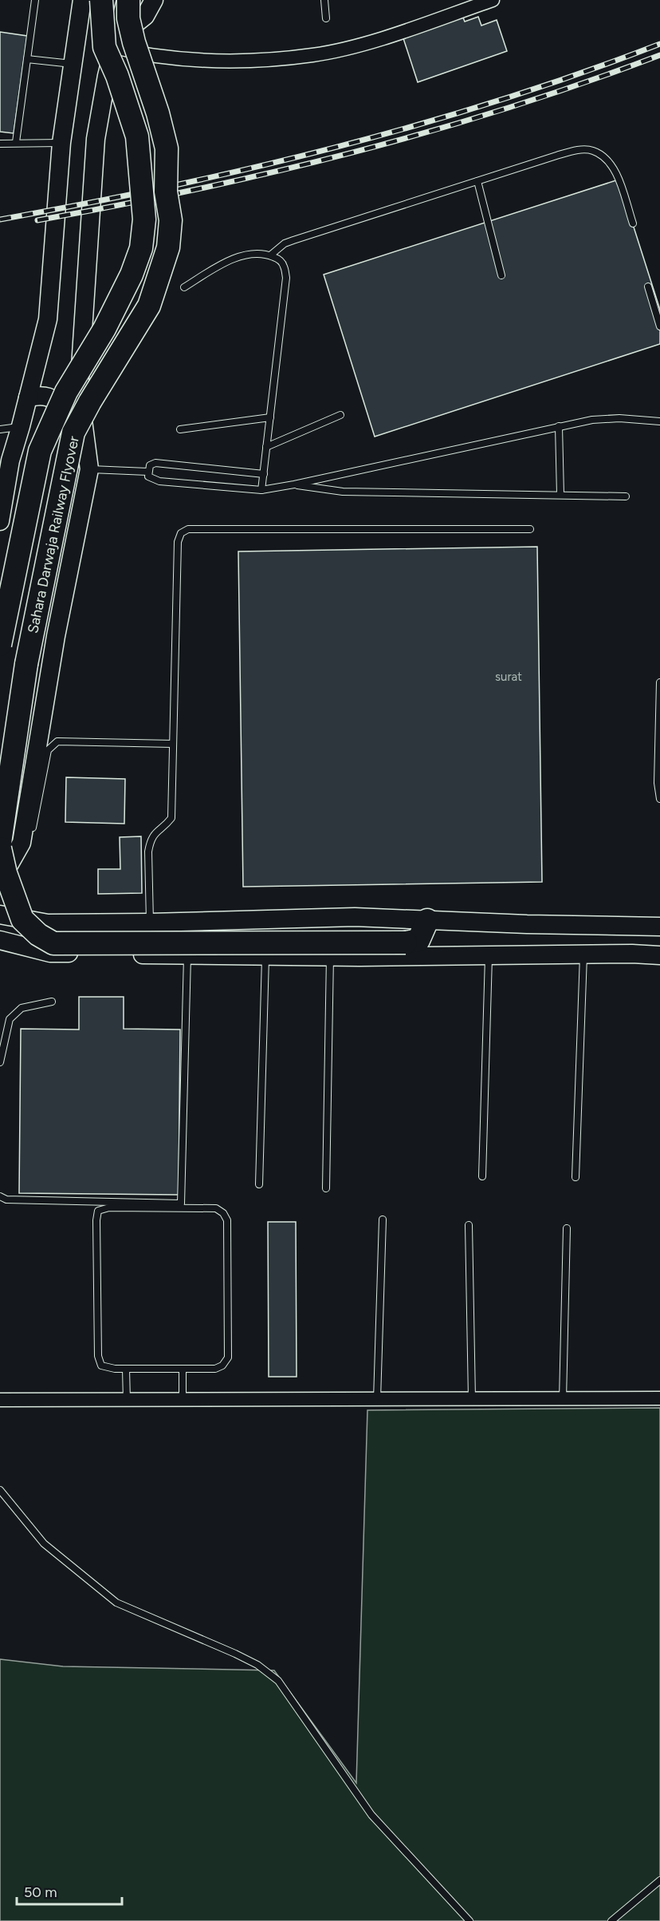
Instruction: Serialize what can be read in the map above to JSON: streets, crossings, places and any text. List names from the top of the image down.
{
  "streets": {
    "highway": ["Sahara Darwaja Railway Flyover"]
  },
  "house_numbers": ["surat"],
  "scale_bar": "50 m"
}
